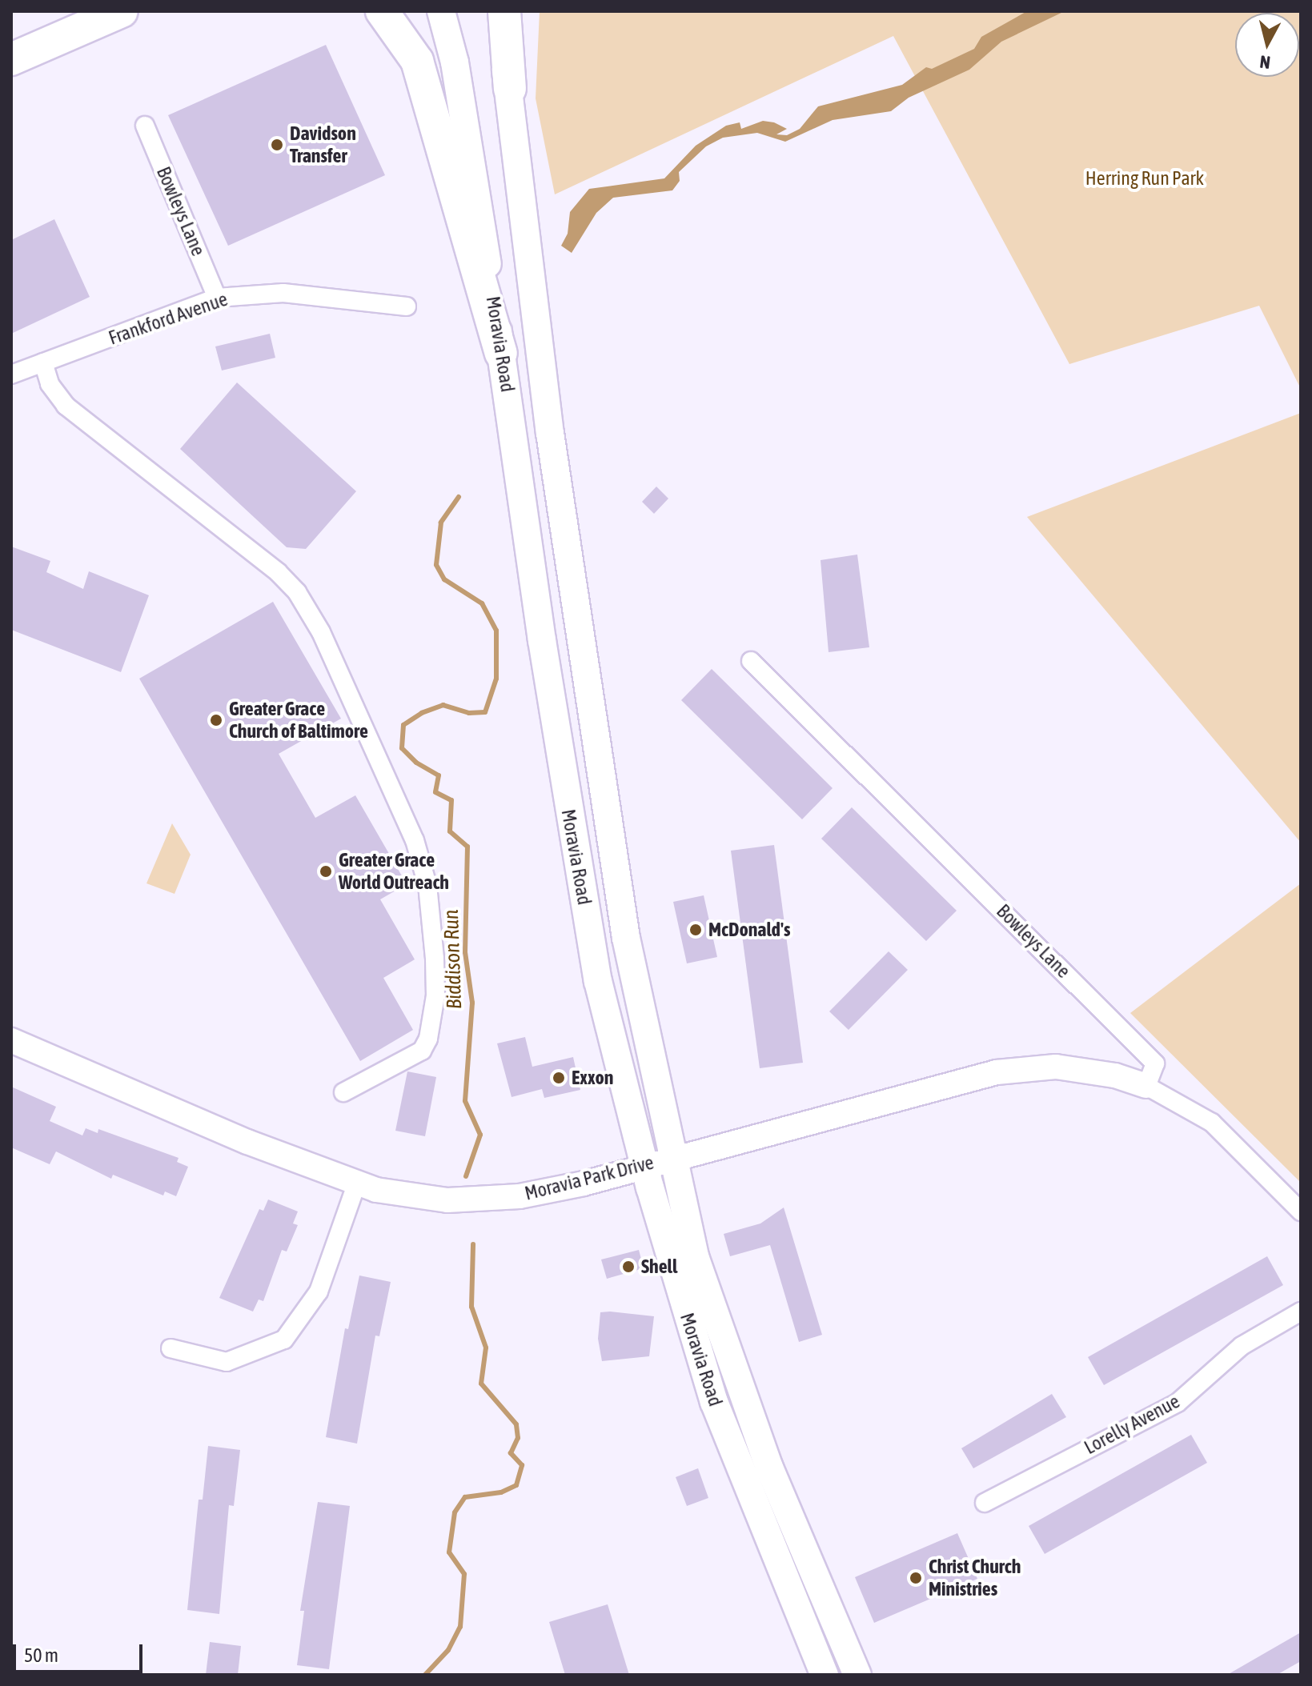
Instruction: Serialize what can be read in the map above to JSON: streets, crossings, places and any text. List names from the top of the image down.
{
  "streets": {
    "main road": ["Moravia Road", "Moravia Park Drive"],
    "street": ["Bowleys Lane", "Frankford Avenue", "Lorelly Avenue"]
  },
  "crossings": [
    ["Bowleys Lane", "Frankford Avenue"],
    ["Bowleys Lane", "Moravia Park Drive"],
    ["Moravia Road", "Moravia Park Drive"]
  ],
  "water": ["Biddison Run"],
  "parks": ["Herring Run Park"],
  "places": [
    "Davidson Transfer",
    "Greater Grace Church of Baltimore",
    "Greater Grace World Outreach",
    "McDonald's",
    "Exxon",
    "Shell",
    "Christ Church Ministries"
  ],
  "scale_bar": "50 m",
  "north": "bottom"
}
